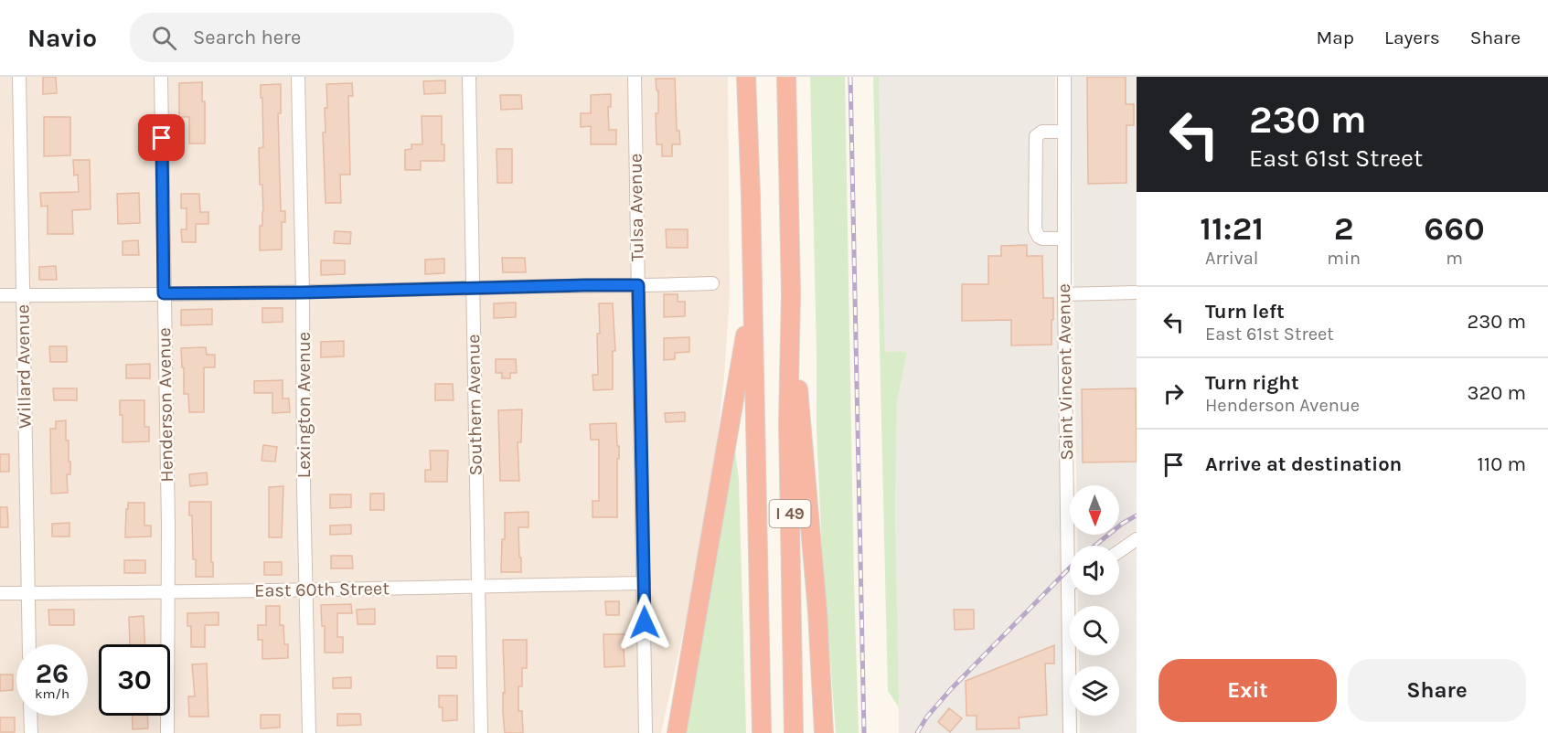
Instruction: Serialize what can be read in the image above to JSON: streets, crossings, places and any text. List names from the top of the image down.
{
  "streets": {
    "highway": ["I 49"],
    "street": [
      "Tulsa Avenue",
      "Willard Avenue",
      "Saint Vincent Avenue",
      "Henderson Avenue",
      "Lexington Avenue",
      "Southern Avenue",
      "East 60th Street"
    ]
  },
  "crossings": [
    ["Tulsa Avenue", "East 60th Street"],
    ["Willard Avenue", "East 60th Street"],
    ["Henderson Avenue", "East 60th Street"],
    ["Lexington Avenue", "East 60th Street"],
    ["Southern Avenue", "East 60th Street"]
  ],
  "north": "bottom",
  "page": {
    "header": "Navio",
    "search": "Search here",
    "nav": ["Map", "Layers", "Share"],
    "turn": ["230 m", "East 61st Street"],
    "eta": [
      "11:21",
      "Arrival",
      "2",
      "min",
      "660",
      "m"
    ],
    "list": [
      {
        "name": "Turn left",
        "note": "East 61st Street",
        "value": "230 m"
      },
      {
        "name": "Turn right",
        "note": "Henderson Avenue",
        "value": "320 m"
      },
      {
        "name": "Arrive at destination",
        "value": "110 m"
      }
    ],
    "speed": "26 km/h",
    "limit": "30",
    "buttons": ["Exit", "Share"]
  }
}
